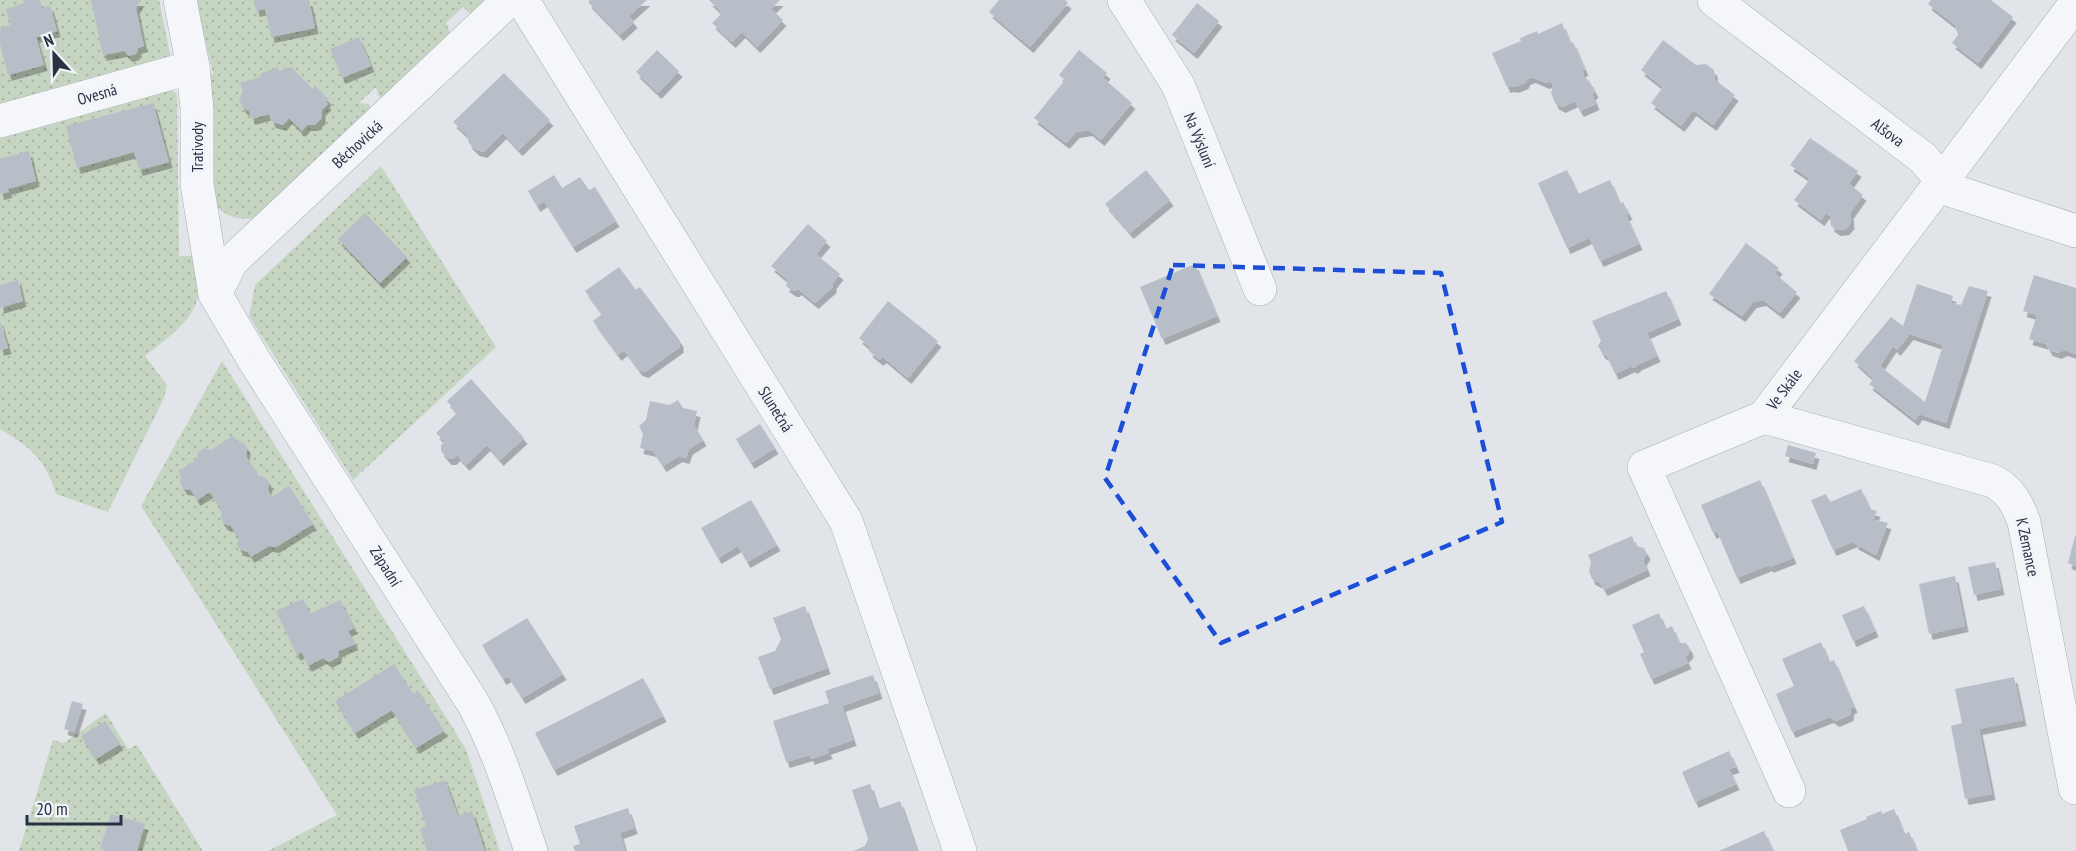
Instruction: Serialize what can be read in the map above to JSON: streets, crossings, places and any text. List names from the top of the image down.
{
  "streets": {
    "street": [
      "Ovesná",
      "Alšova",
      "Na Výsluní",
      "Běchovická",
      "Trativody",
      "Ve Skále",
      "Slunečná",
      "K Zemance",
      "Západní"
    ]
  },
  "crossings": [
    ["Ovesná", "Trativody"],
    ["Alšova", "Ve Skále"],
    ["Běchovická", "Trativody"],
    ["Běchovická", "Západní"],
    ["Trativody", "Západní"],
    ["Ve Skále", "K Zemance"]
  ],
  "scale_bar": "20 m",
  "north": "top"
}
